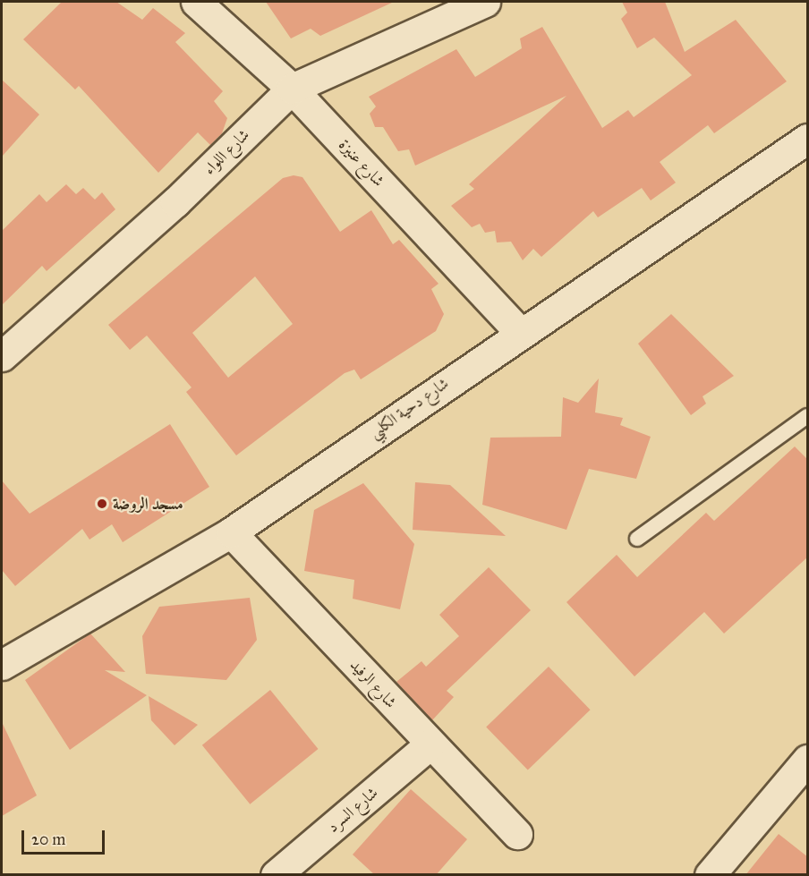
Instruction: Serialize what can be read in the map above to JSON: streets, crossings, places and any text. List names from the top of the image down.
{
  "streets": {
    "street": [
      "شارع اللواء",
      "شارع عنيزة",
      "شارع دحية الكلبي",
      "شارع الرفيد",
      "شارع السرد"
    ]
  },
  "crossings": [
    ["شارع اللواء", "شارع عنيزة"],
    ["شارع عنيزة", "شارع دحية الكلبي"],
    ["شارع دحية الكلبي", "شارع الرفيد"],
    ["شارع الرفيد", "شارع السرد"]
  ],
  "places": ["مسجد الروضة"],
  "scale_bar": "20 m"
}
